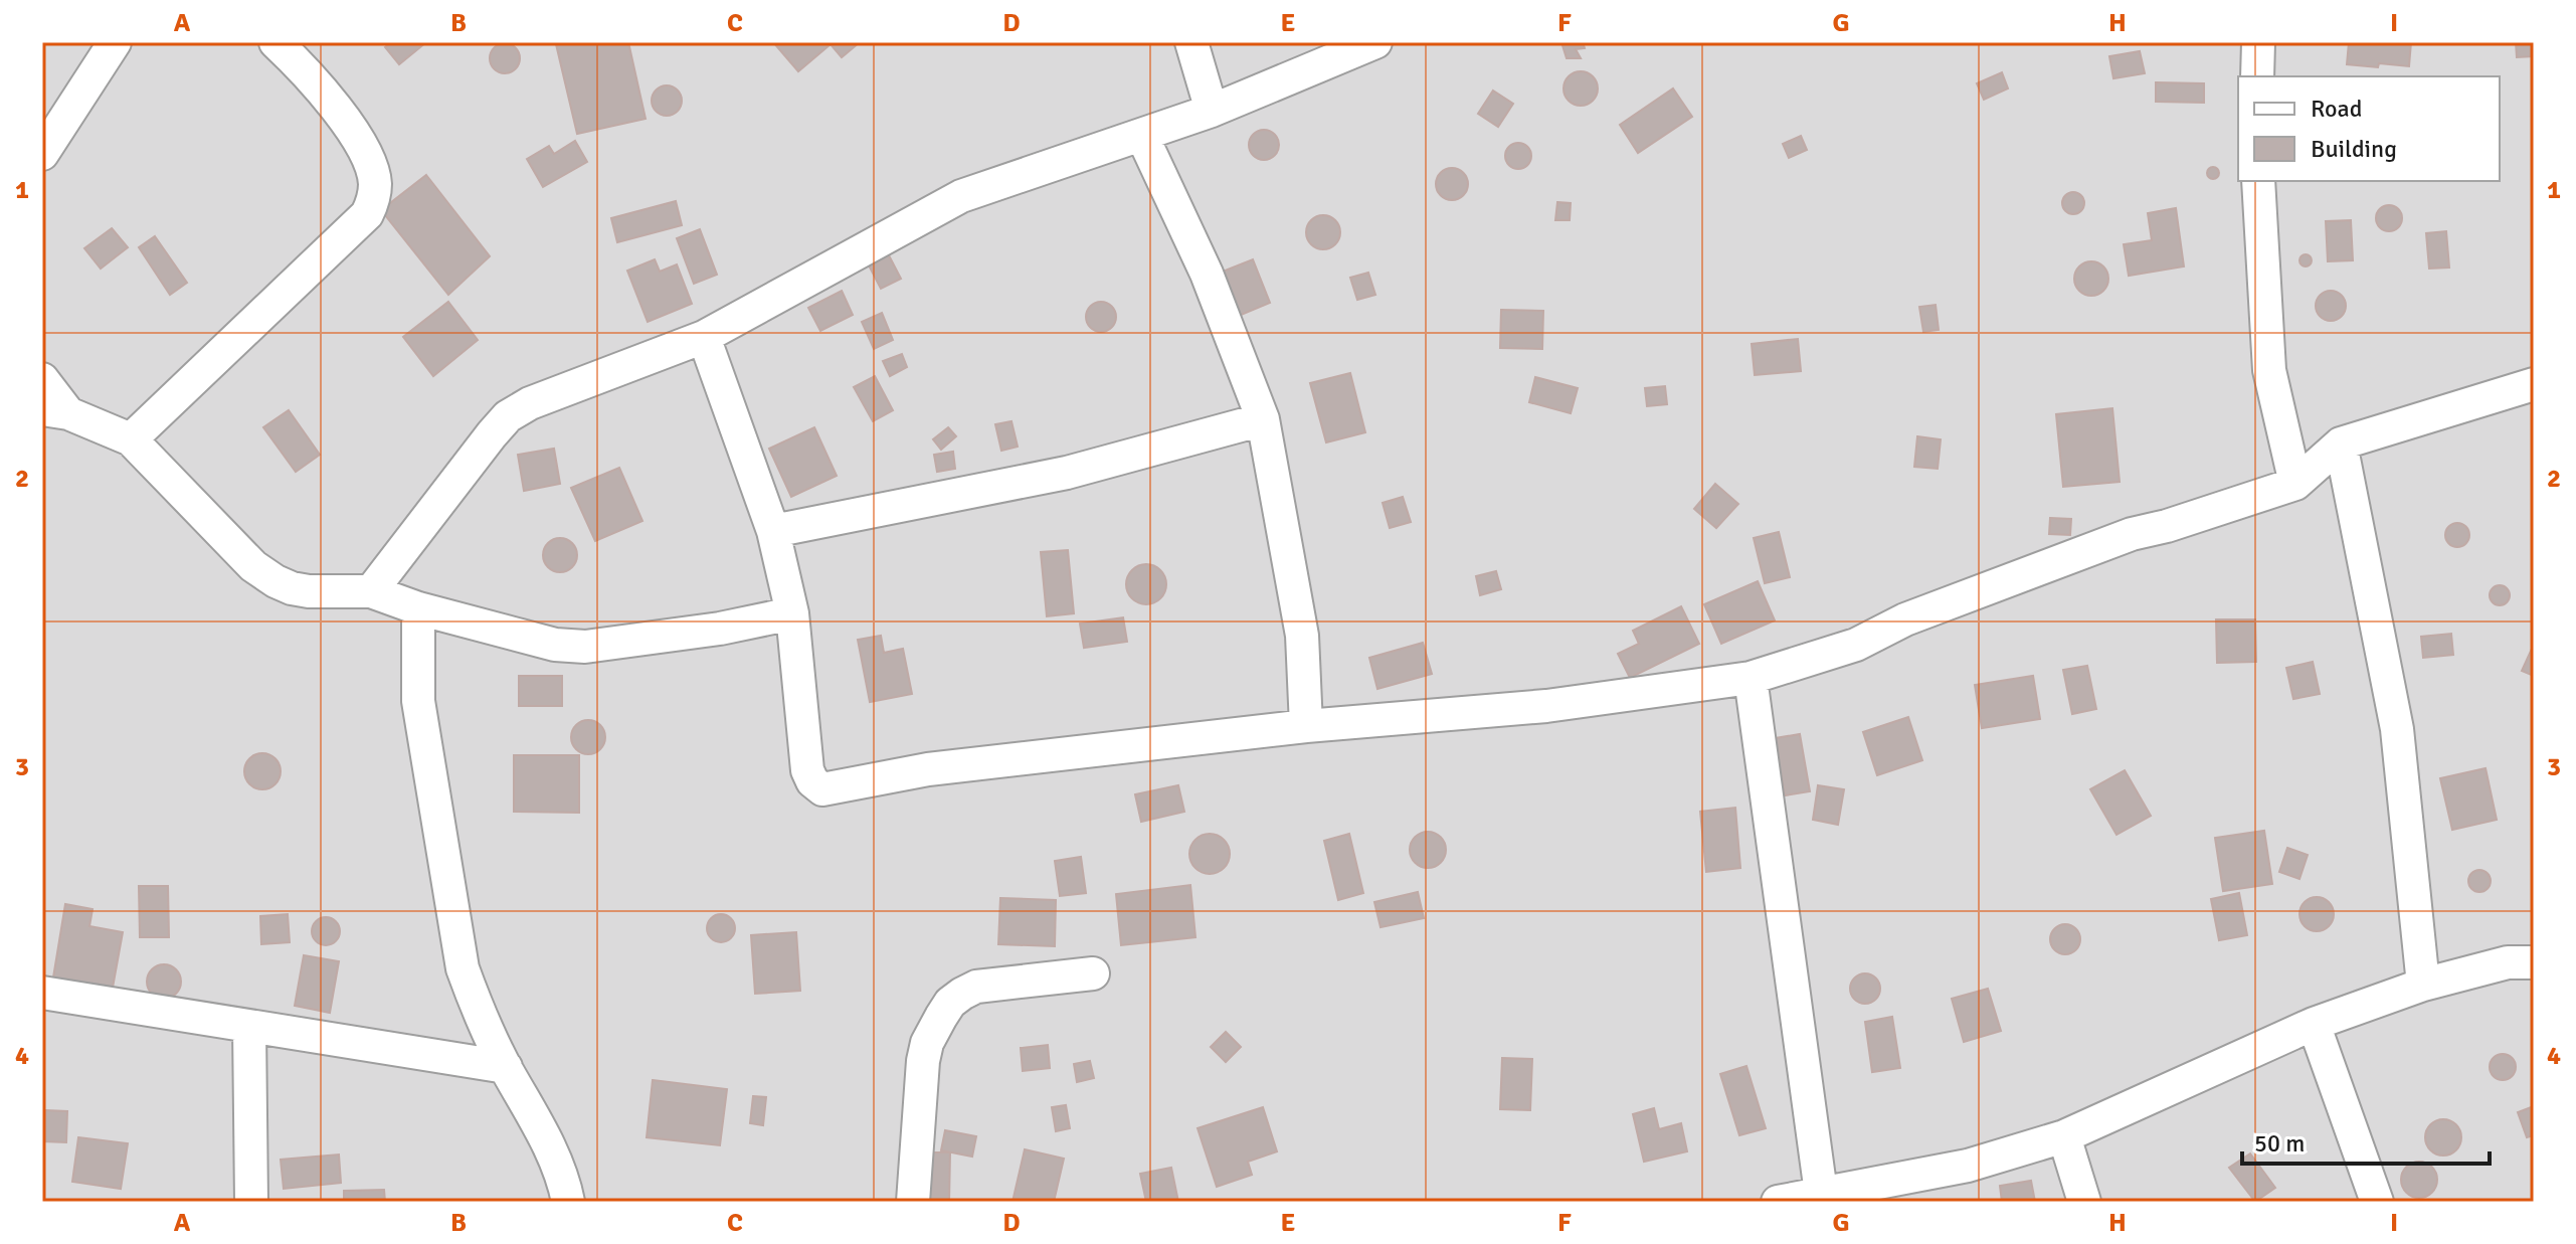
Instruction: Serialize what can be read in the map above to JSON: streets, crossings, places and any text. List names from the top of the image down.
{
  "legend": ["Road", "Building"],
  "scale_bar": "50 m",
  "grid": {
    "columns": [
      "A",
      "B",
      "C",
      "D",
      "E",
      "F",
      "G",
      "H",
      "I"
    ],
    "rows": [
      "1",
      "2",
      "3",
      "4"
    ]
  }
}
